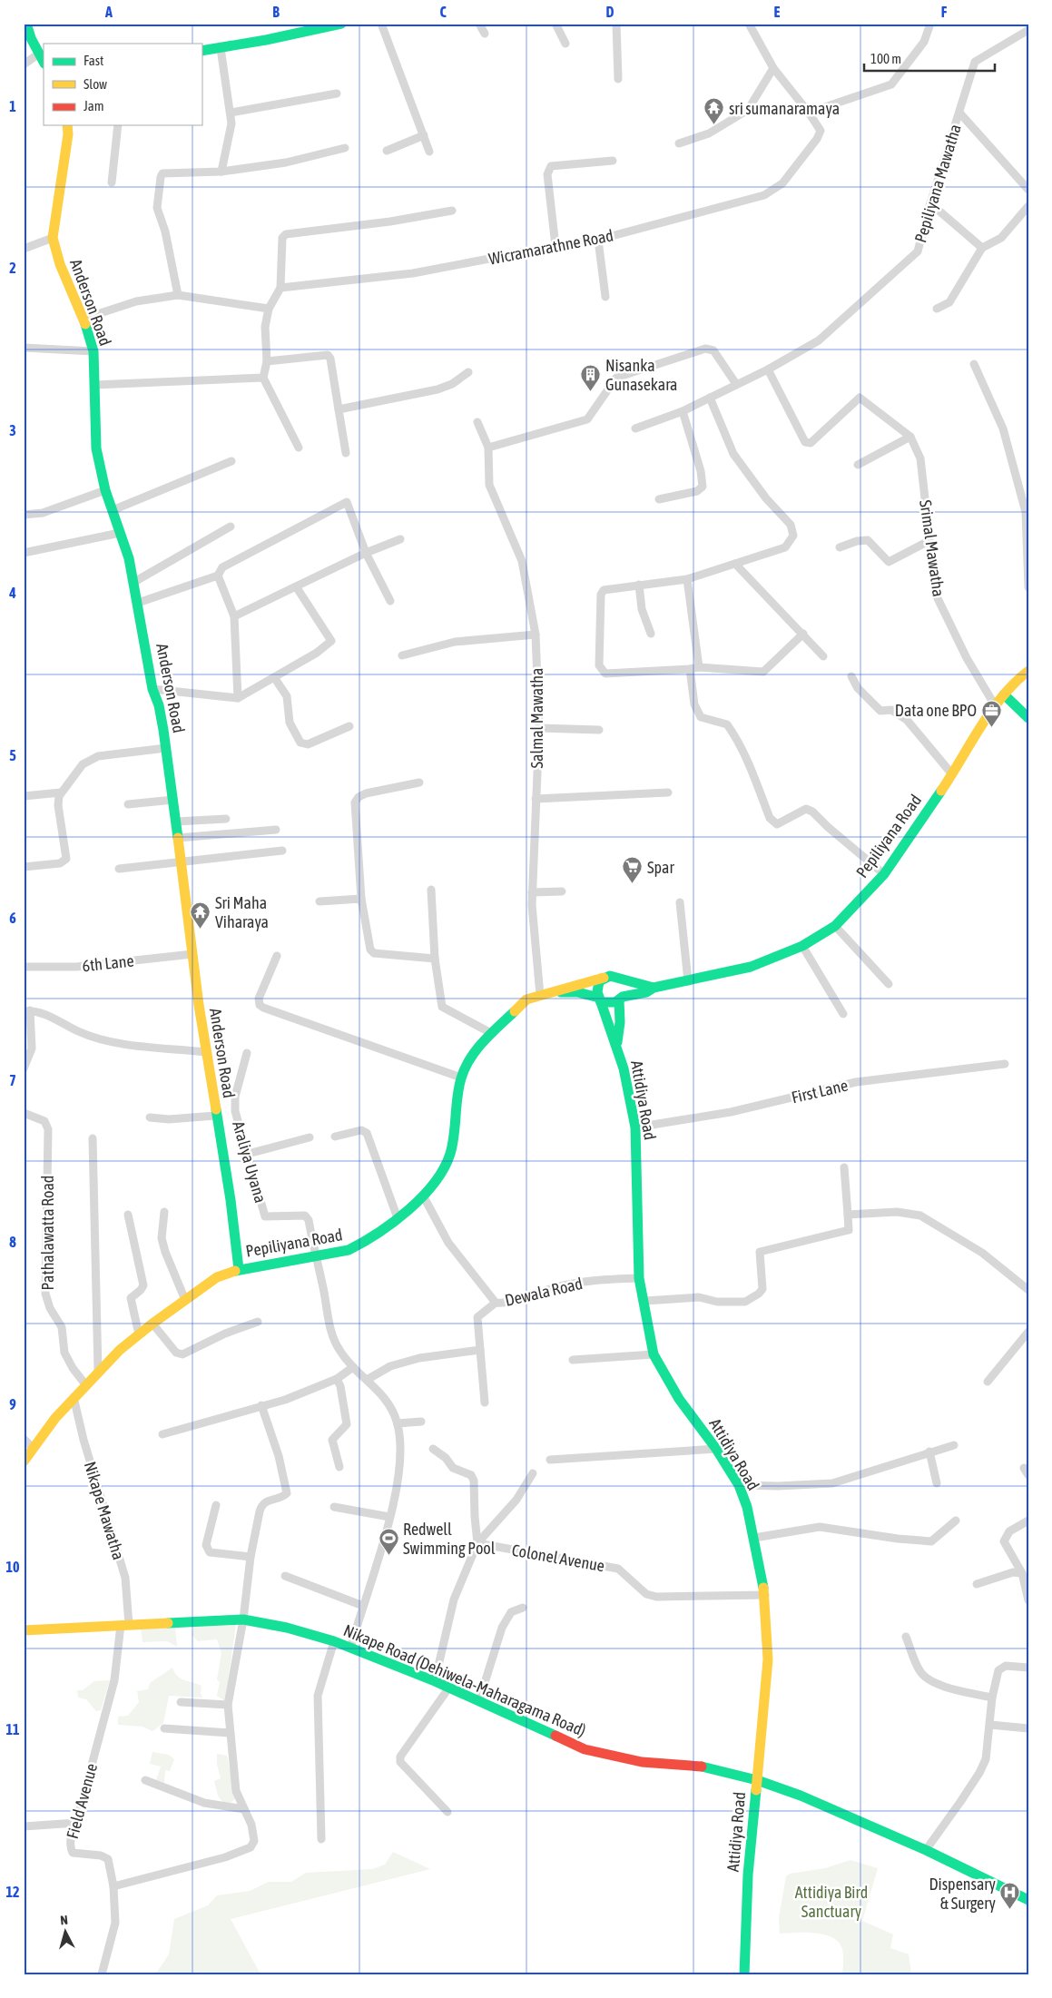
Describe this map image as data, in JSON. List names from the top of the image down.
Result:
{
  "streets": {
    "main road": [
      "Anderson Road",
      "Pepiliyana Road",
      "Attidiya Road",
      "Nikape Road (Dehiwela-Maharagama Road)"
    ],
    "street": [
      "Pepiliyana Mawatha",
      "Wicramarathne Road",
      "Srimal Mawatha",
      "Salmal Mawatha",
      "6th Lane",
      "First Lane",
      "Araliya Uyana",
      "Pathalawatta Road",
      "Dewala Road",
      "Nikape Mawatha",
      "Colonel Avenue",
      "Field Avenue"
    ]
  },
  "crossings": [
    ["Pepiliyana Mawatha", "Srimal Mawatha"],
    ["Anderson Road", "Pepiliyana Road"],
    ["Anderson Road", "6th Lane"],
    ["Srimal Mawatha", "Pepiliyana Road"],
    ["Salmal Mawatha", "Pepiliyana Road"],
    ["Pepiliyana Road", "Attidiya Road"],
    ["Pepiliyana Road", "Araliya Uyana"],
    ["Pepiliyana Road", "Pathalawatta Road"],
    ["Pepiliyana Road", "Dewala Road"],
    ["Pepiliyana Road", "Nikape Mawatha"],
    ["First Lane", "Attidiya Road"],
    ["Attidiya Road", "Dewala Road"],
    ["Attidiya Road", "Colonel Avenue"],
    ["Attidiya Road", "Nikape Road (Dehiwela-Maharagama Road)"],
    ["Nikape Mawatha", "Nikape Road (Dehiwela-Maharagama Road)"],
    ["Nikape Mawatha", "Field Avenue"],
    ["Nikape Road (Dehiwela-Maharagama Road)", "Field Avenue"]
  ],
  "parks": ["Attidiya Bird Sanctuary"],
  "places": {
    "temple": ["sri sumanaramaya", "Sri Maha Viharaya"],
    "building": ["Nisanka Gunasekara"],
    "office": ["Data one BPO"],
    "supermarket": ["Spar"],
    "sports": ["Redwell Swimming Pool"],
    "hospital": ["Dispensary & Surgery"]
  },
  "legend": ["Fast", "Slow", "Jam"],
  "scale_bar": "100 m",
  "north": "top",
  "grid": {
    "columns": [
      "A",
      "B",
      "C",
      "D",
      "E",
      "F"
    ],
    "rows": [
      "1",
      "2",
      "3",
      "4",
      "5",
      "6",
      "7",
      "8",
      "9",
      "10",
      "11",
      "12"
    ]
  }
}
